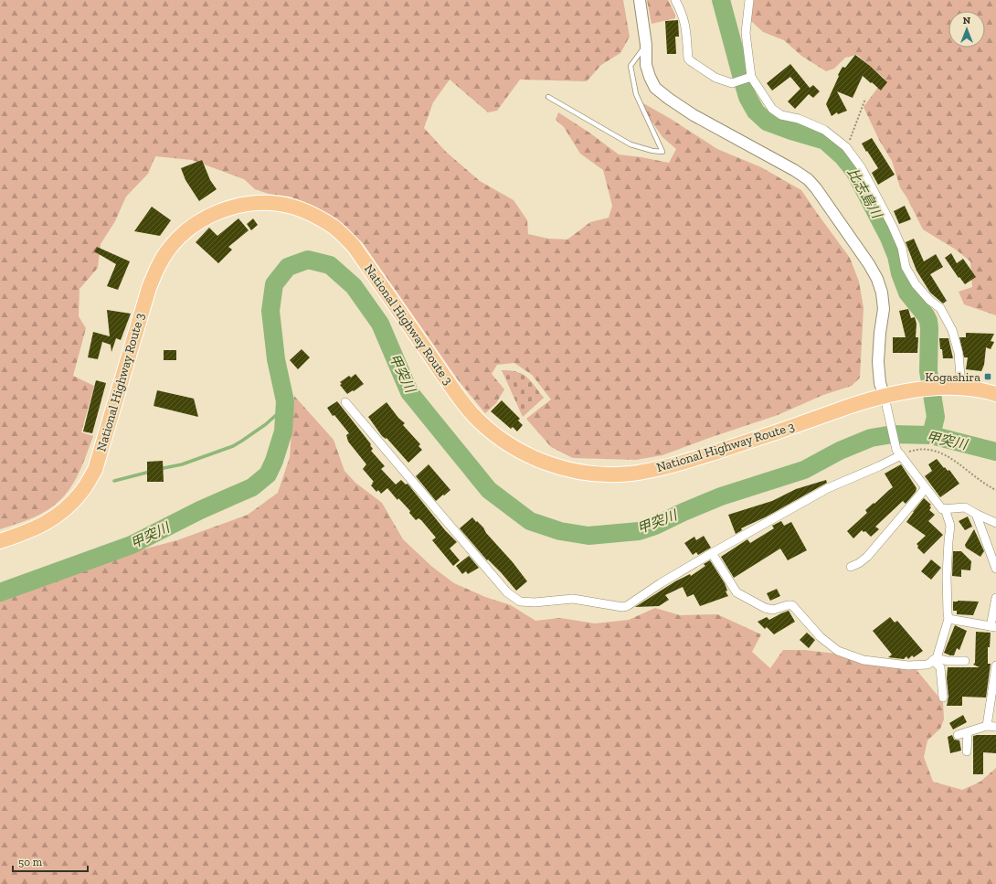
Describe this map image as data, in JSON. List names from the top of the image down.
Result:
{
  "streets": {
    "highway": ["National Highway Route 3"]
  },
  "water": ["比志島川", "甲突川"],
  "places": {
    "transit": ["Kogashira"]
  },
  "scale_bar": "50 m",
  "north": "top"
}
